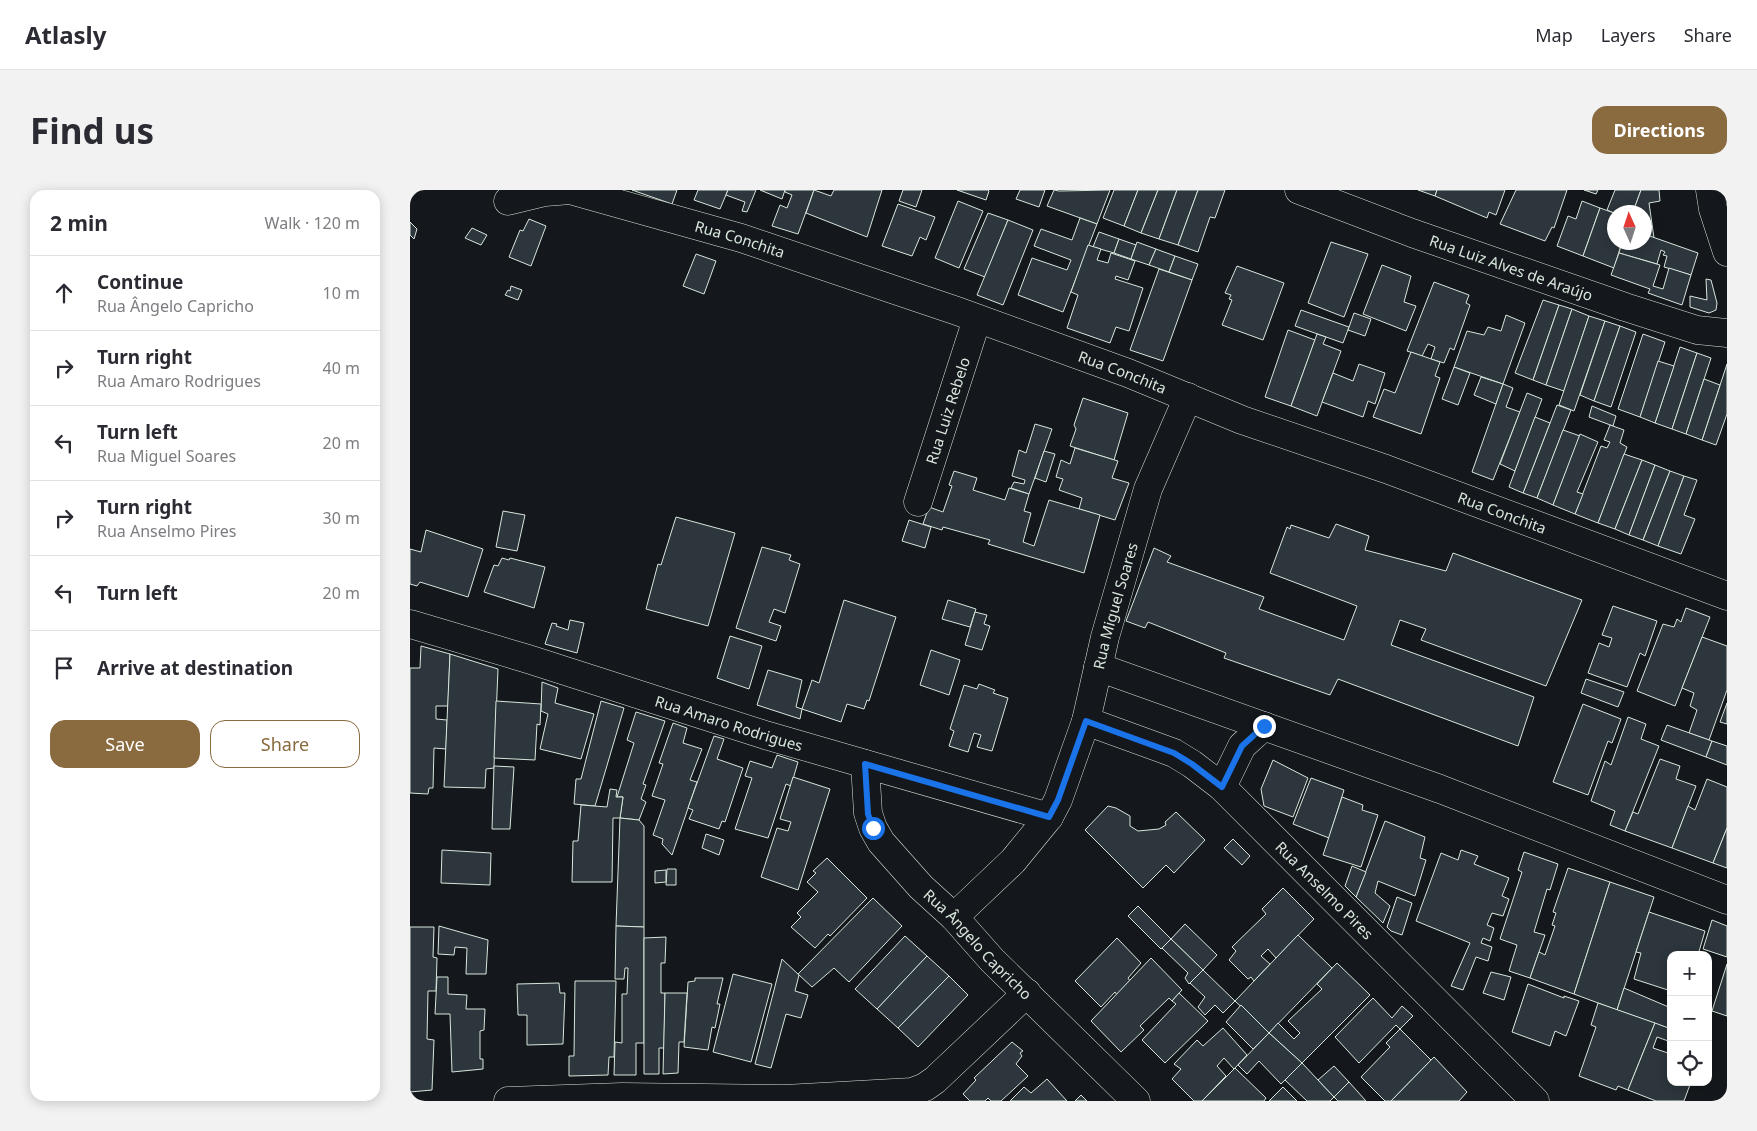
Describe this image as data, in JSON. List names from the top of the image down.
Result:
{
  "streets": {
    "street": [
      "Rua Conchita",
      "Rua Luiz Alves de Araújo",
      "Rua Luiz Rebelo",
      "Rua Miguel Soares",
      "Rua Amaro Rodrigues",
      "Rua Anselmo Pires",
      "Rua Ângelo Capricho"
    ]
  },
  "crossings": [
    ["Rua Conchita", "Rua Luiz Rebelo"],
    ["Rua Conchita", "Rua Miguel Soares"],
    ["Rua Miguel Soares", "Rua Amaro Rodrigues"],
    ["Rua Miguel Soares", "Rua Anselmo Pires"],
    ["Rua Miguel Soares", "Rua Ângelo Capricho"],
    ["Rua Amaro Rodrigues", "Rua Ângelo Capricho"]
  ],
  "north": "top",
  "page": {
    "header": "Atlasly",
    "nav": ["Map", "Layers", "Share"],
    "buttons": [
      "Directions",
      ["Save", "Share"]
    ],
    "title": "Find us",
    "heading": ["2 min", "Walk · 120 m"],
    "list": [
      ["Continue", "Rua Ângelo Capricho", "10 m"],
      ["Turn right", "Rua Amaro Rodrigues", "40 m"],
      ["Turn left", "Rua Miguel Soares", "20 m"],
      ["Turn right", "Rua Anselmo Pires", "30 m"],
      ["Turn left", "20 m"],
      "Arrive at destination"
    ],
    "map_buttons": ["+", "−"]
  }
}
